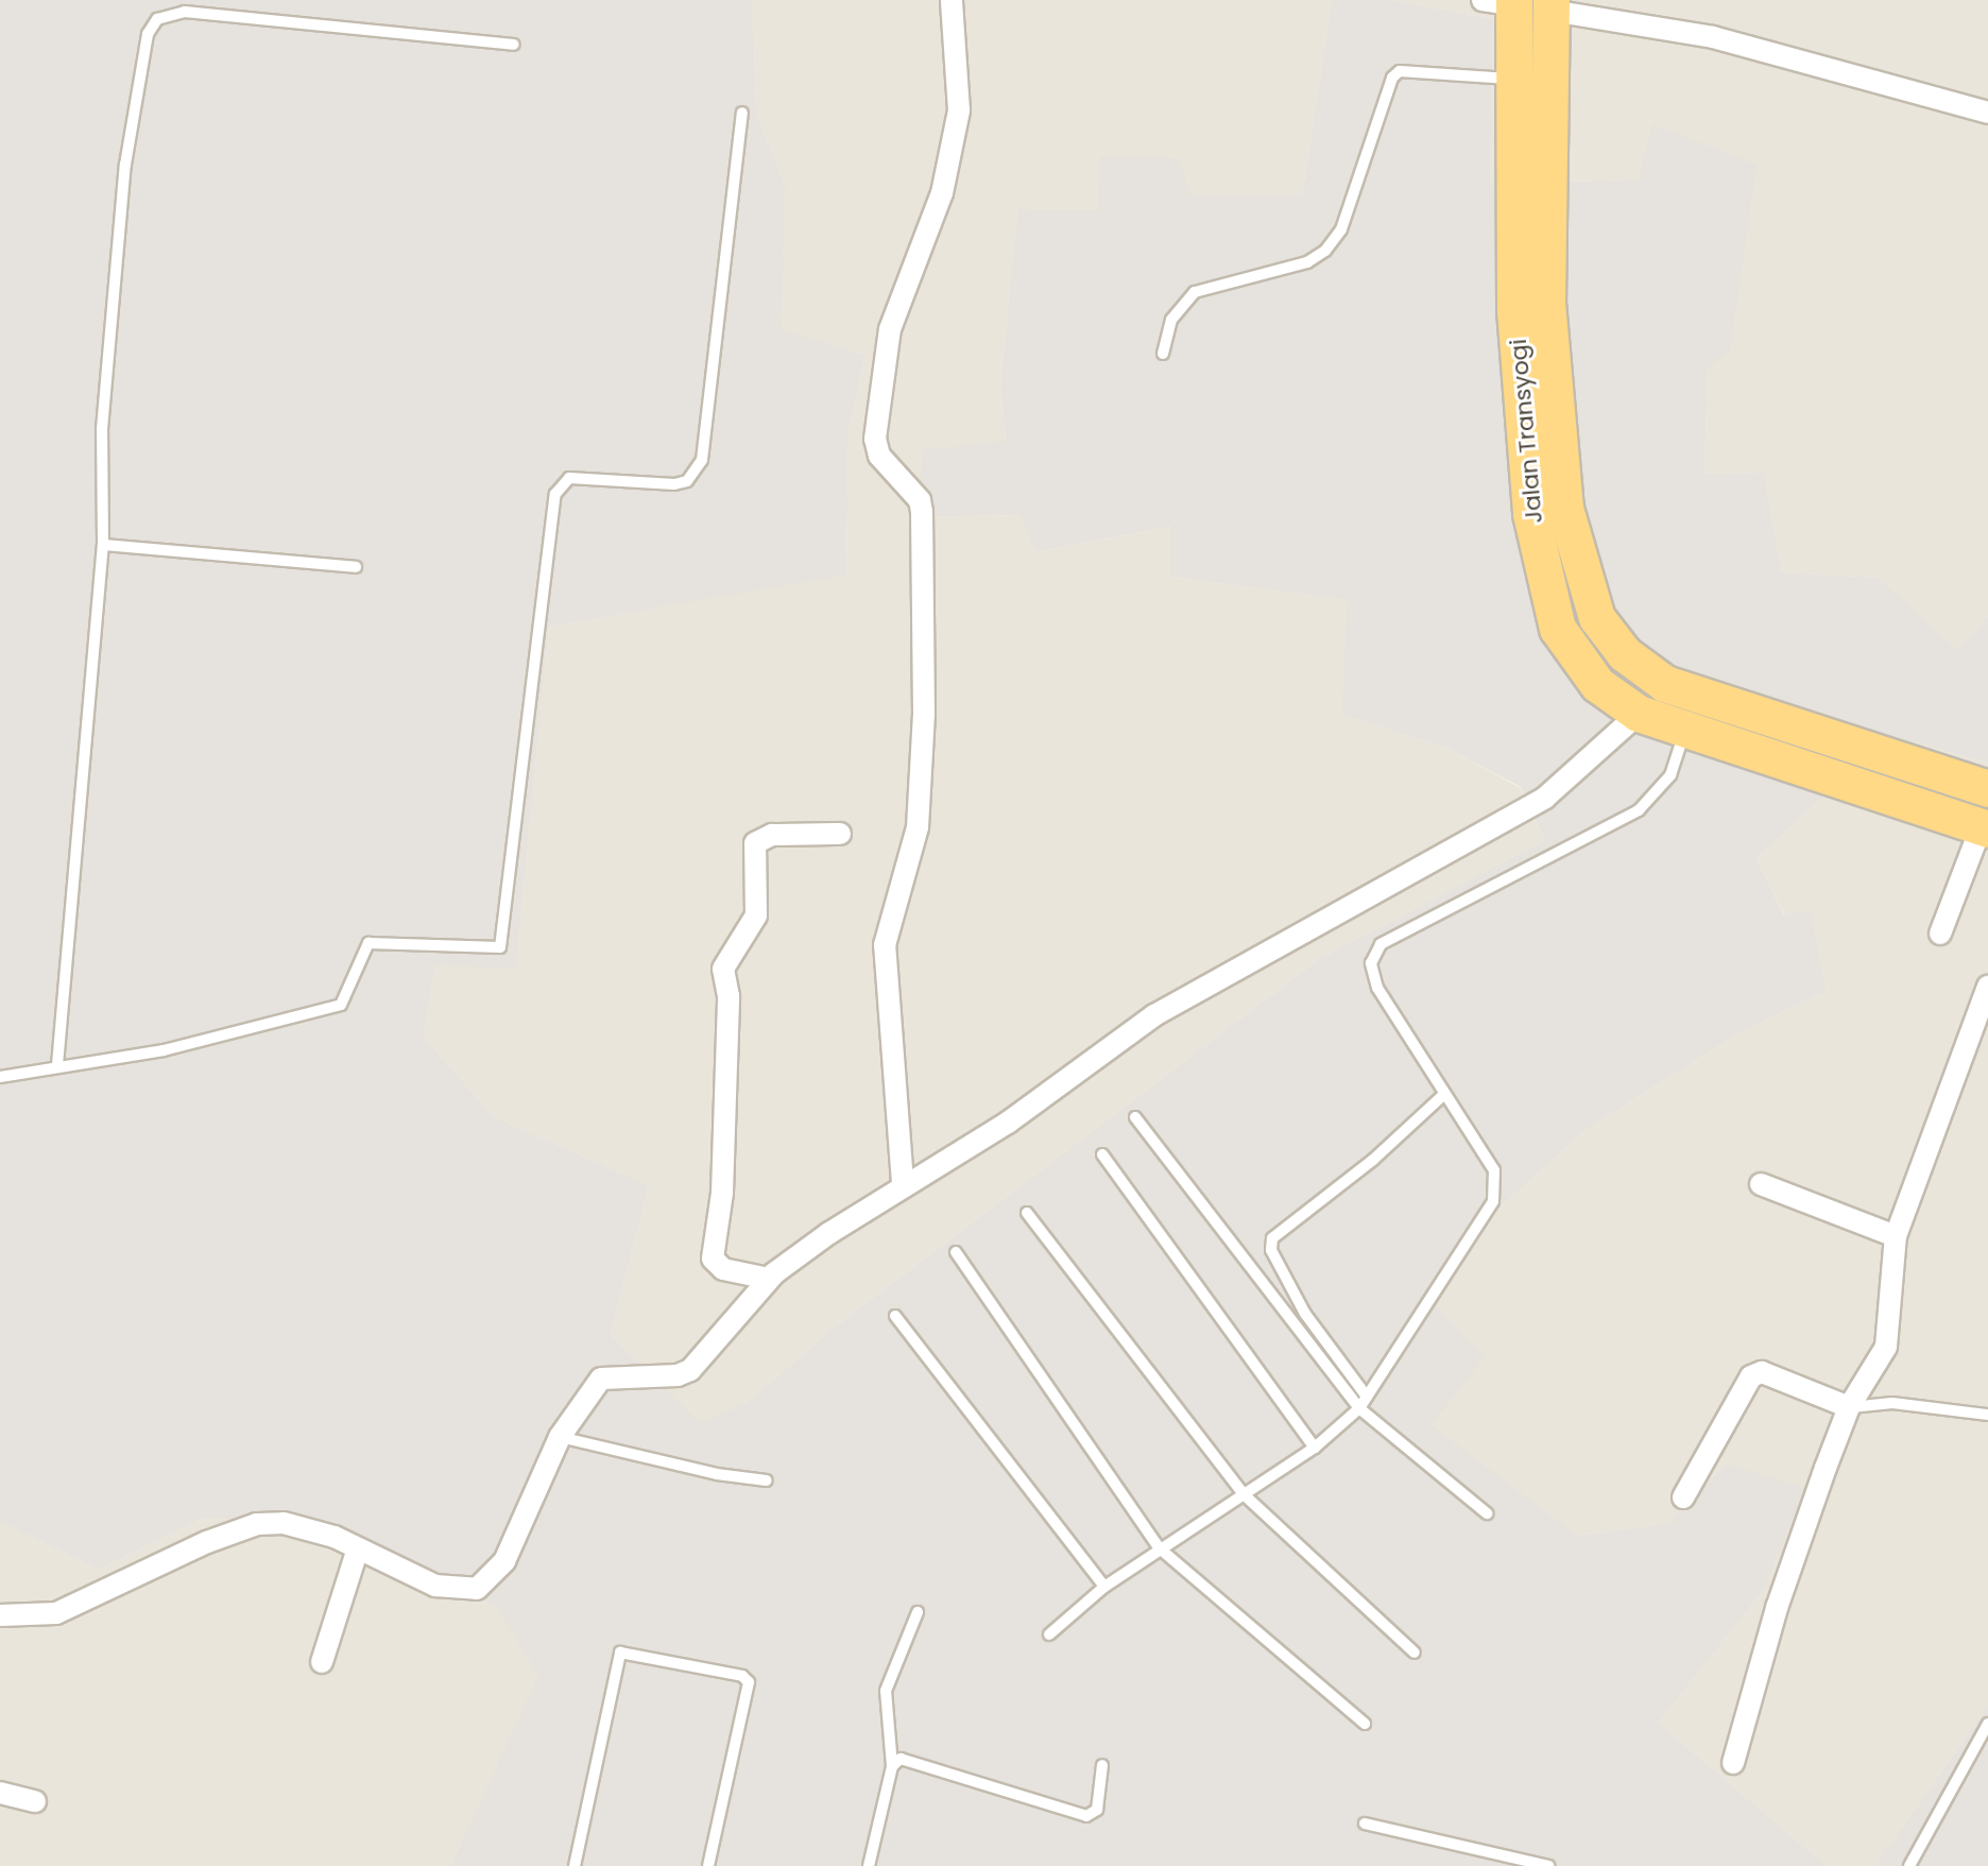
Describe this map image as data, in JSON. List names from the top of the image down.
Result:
{
  "streets": {
    "highway": ["Jalan Transyogi"]
  }
}
